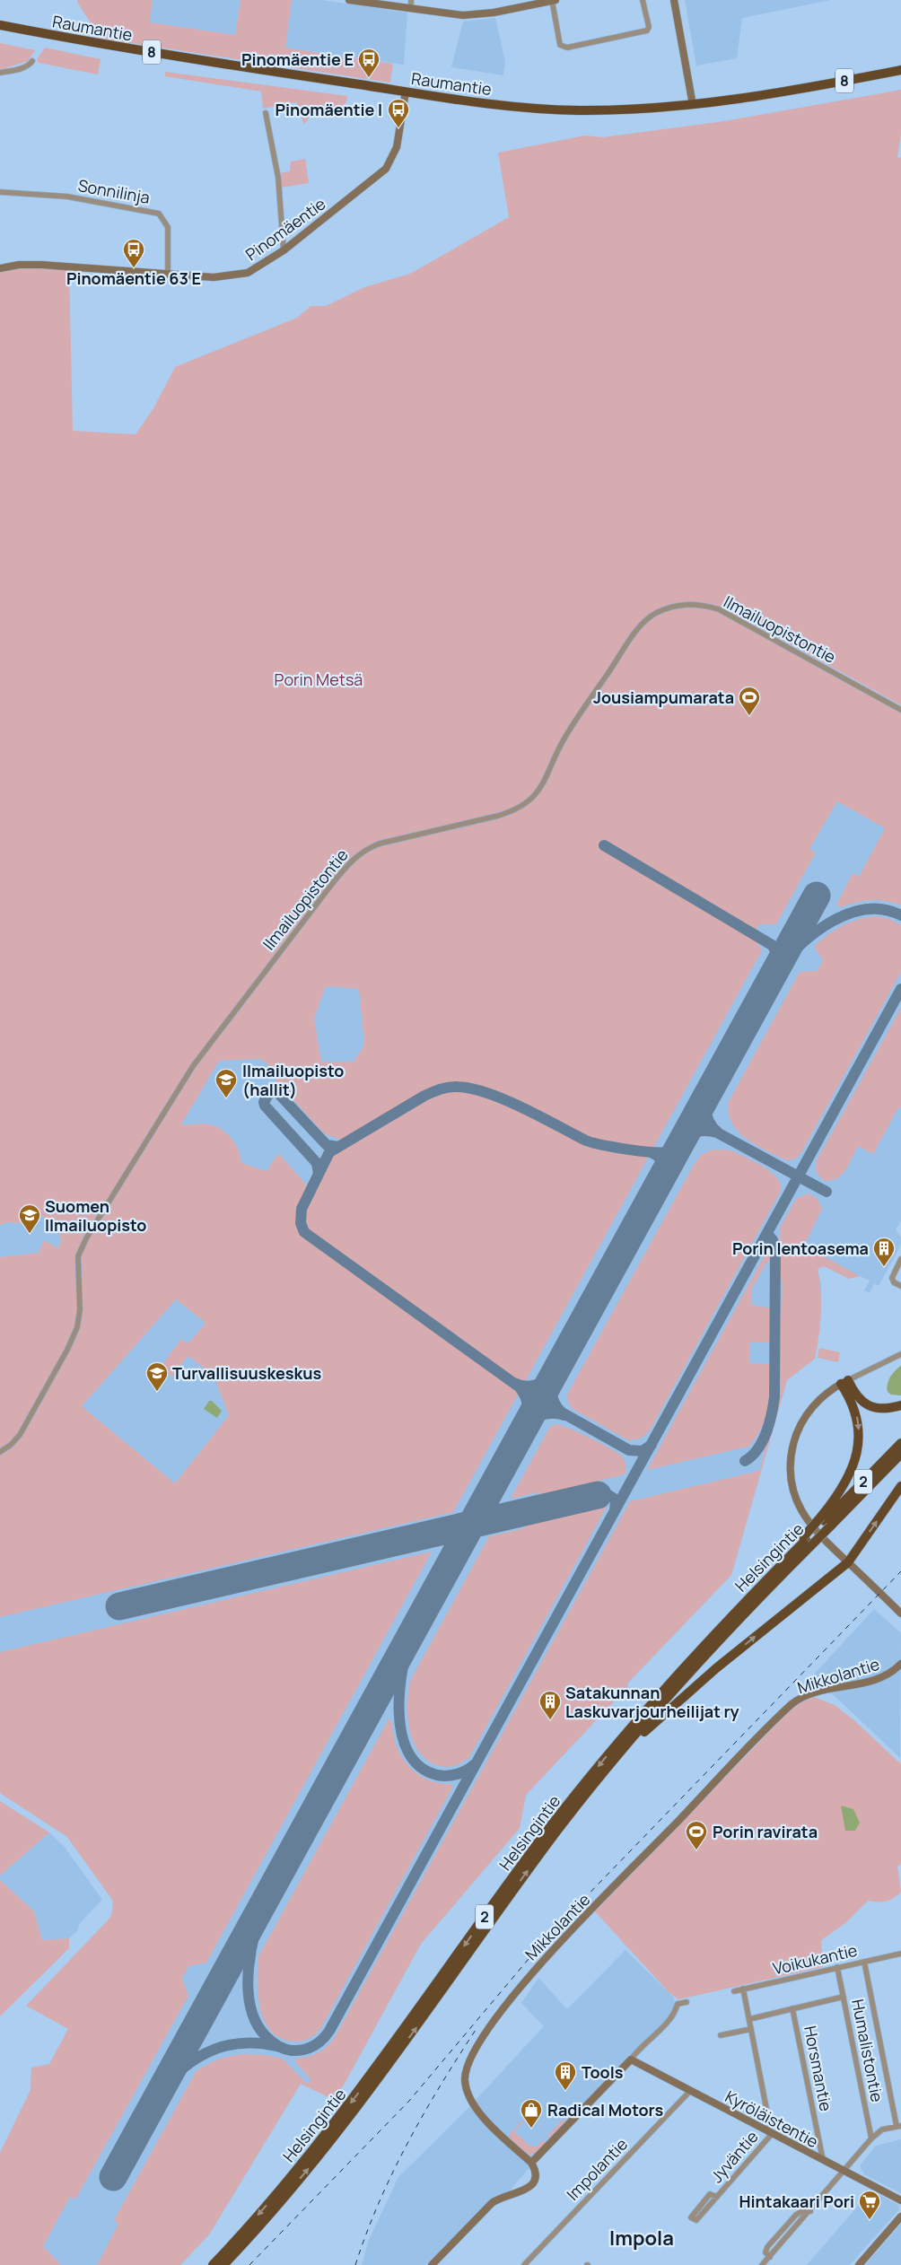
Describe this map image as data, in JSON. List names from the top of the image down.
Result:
{
  "streets": {
    "highway": [
      "Raumantie",
      "8",
      "2",
      "Helsingintie"
    ],
    "street": [
      "Sonnilinja",
      "Pinomäentie",
      "Ilmailuopistontie",
      "Mikkolantie",
      "Voikukantie",
      "Humalistontie",
      "Horsmantie",
      "Kyröläistentie",
      "Jyväntie",
      "Impolantie"
    ]
  },
  "crossings": [
    ["Raumantie", "Pinomäentie"],
    ["Sonnilinja", "Pinomäentie"],
    ["Voikukantie", "Humalistontie"],
    ["Horsmantie", "Kyröläistentie"],
    ["Kyröläistentie", "Jyväntie"],
    ["Kyröläistentie", "Impolantie"]
  ],
  "districts": ["Impola"],
  "parks": ["Porin Metsä"],
  "places": {
    "bus stop": ["Pinomäentie E", "Pinomäentie I", "Pinomäentie 63 E"],
    "sports": ["Jousiampumarata", "Porin ravirata"],
    "school or university": ["Ilmailuopisto (hallit)", "Suomen Ilmailuopisto", "Turvallisuuskeskus"],
    "building": ["Porin lentoasema", "Satakunnan Laskuvarjourheilijat ry", "Tools"],
    "shop": ["Radical Motors"],
    "supermarket": ["Hintakaari Pori"]
  }
}
